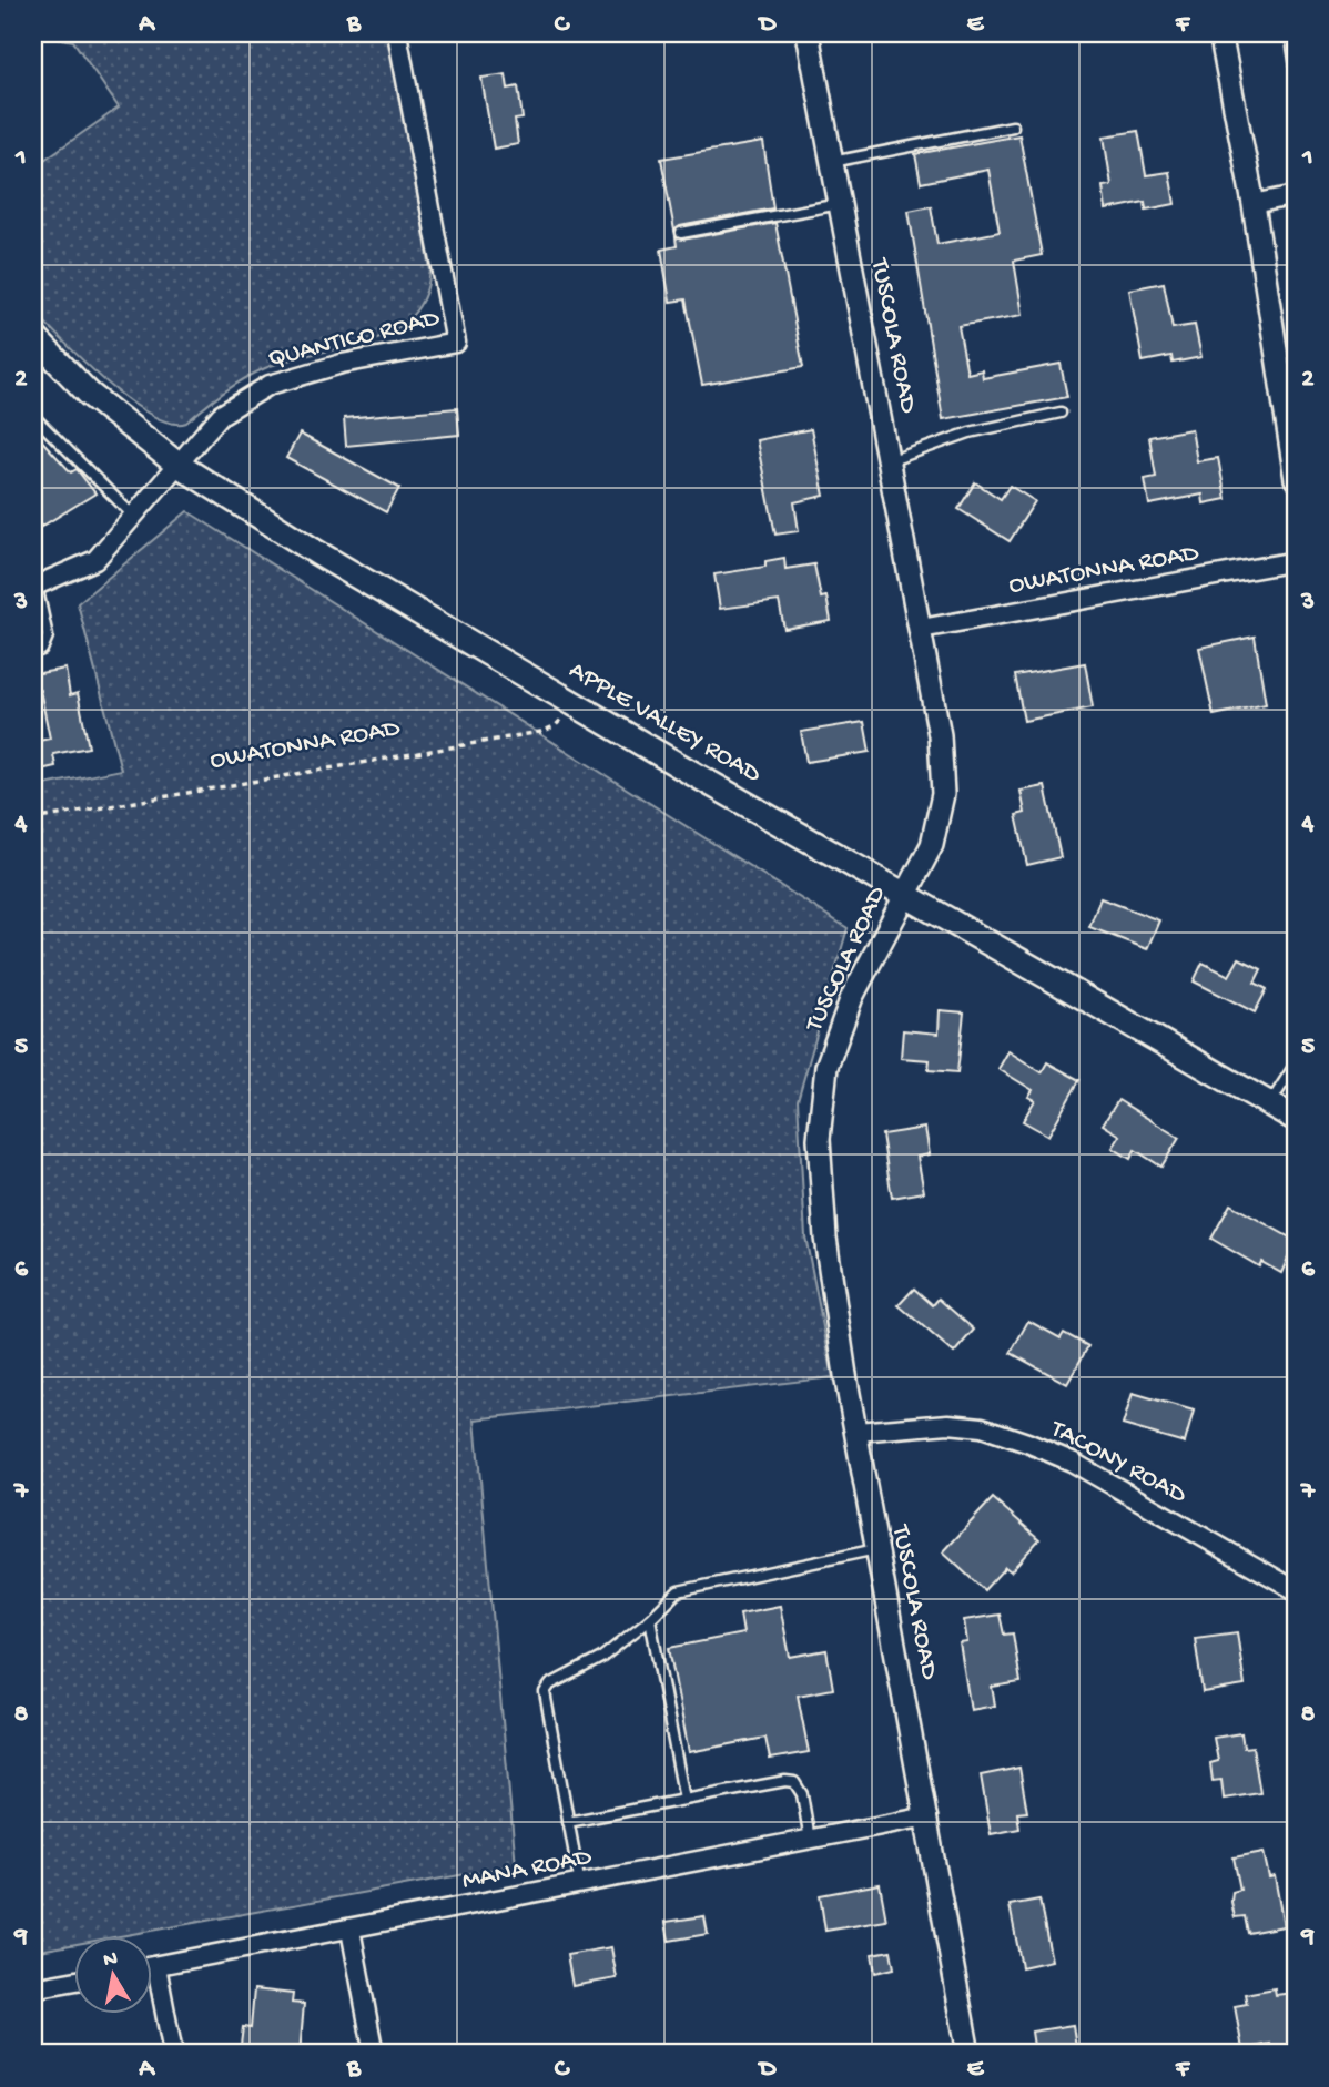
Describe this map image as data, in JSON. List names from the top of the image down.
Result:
{
  "streets": {
    "main road": ["APPLE VALLEY ROAD"],
    "street": [
      "TUSCOLA ROAD",
      "QUANTICO ROAD",
      "OWATONNA ROAD",
      "TACONY ROAD",
      "MANA ROAD"
    ]
  },
  "crossings": [
    ["TUSCOLA ROAD", "OWATONNA ROAD"],
    ["TUSCOLA ROAD", "APPLE VALLEY ROAD"],
    ["TUSCOLA ROAD", "TACONY ROAD"],
    ["TUSCOLA ROAD", "MANA ROAD"],
    ["QUANTICO ROAD", "APPLE VALLEY ROAD"],
    ["OWATONNA ROAD", "APPLE VALLEY ROAD"]
  ],
  "north": "top",
  "grid": {
    "columns": [
      "A",
      "B",
      "C",
      "D",
      "E",
      "F"
    ],
    "rows": [
      "1",
      "2",
      "3",
      "4",
      "5",
      "6",
      "7",
      "8",
      "9"
    ]
  }
}
